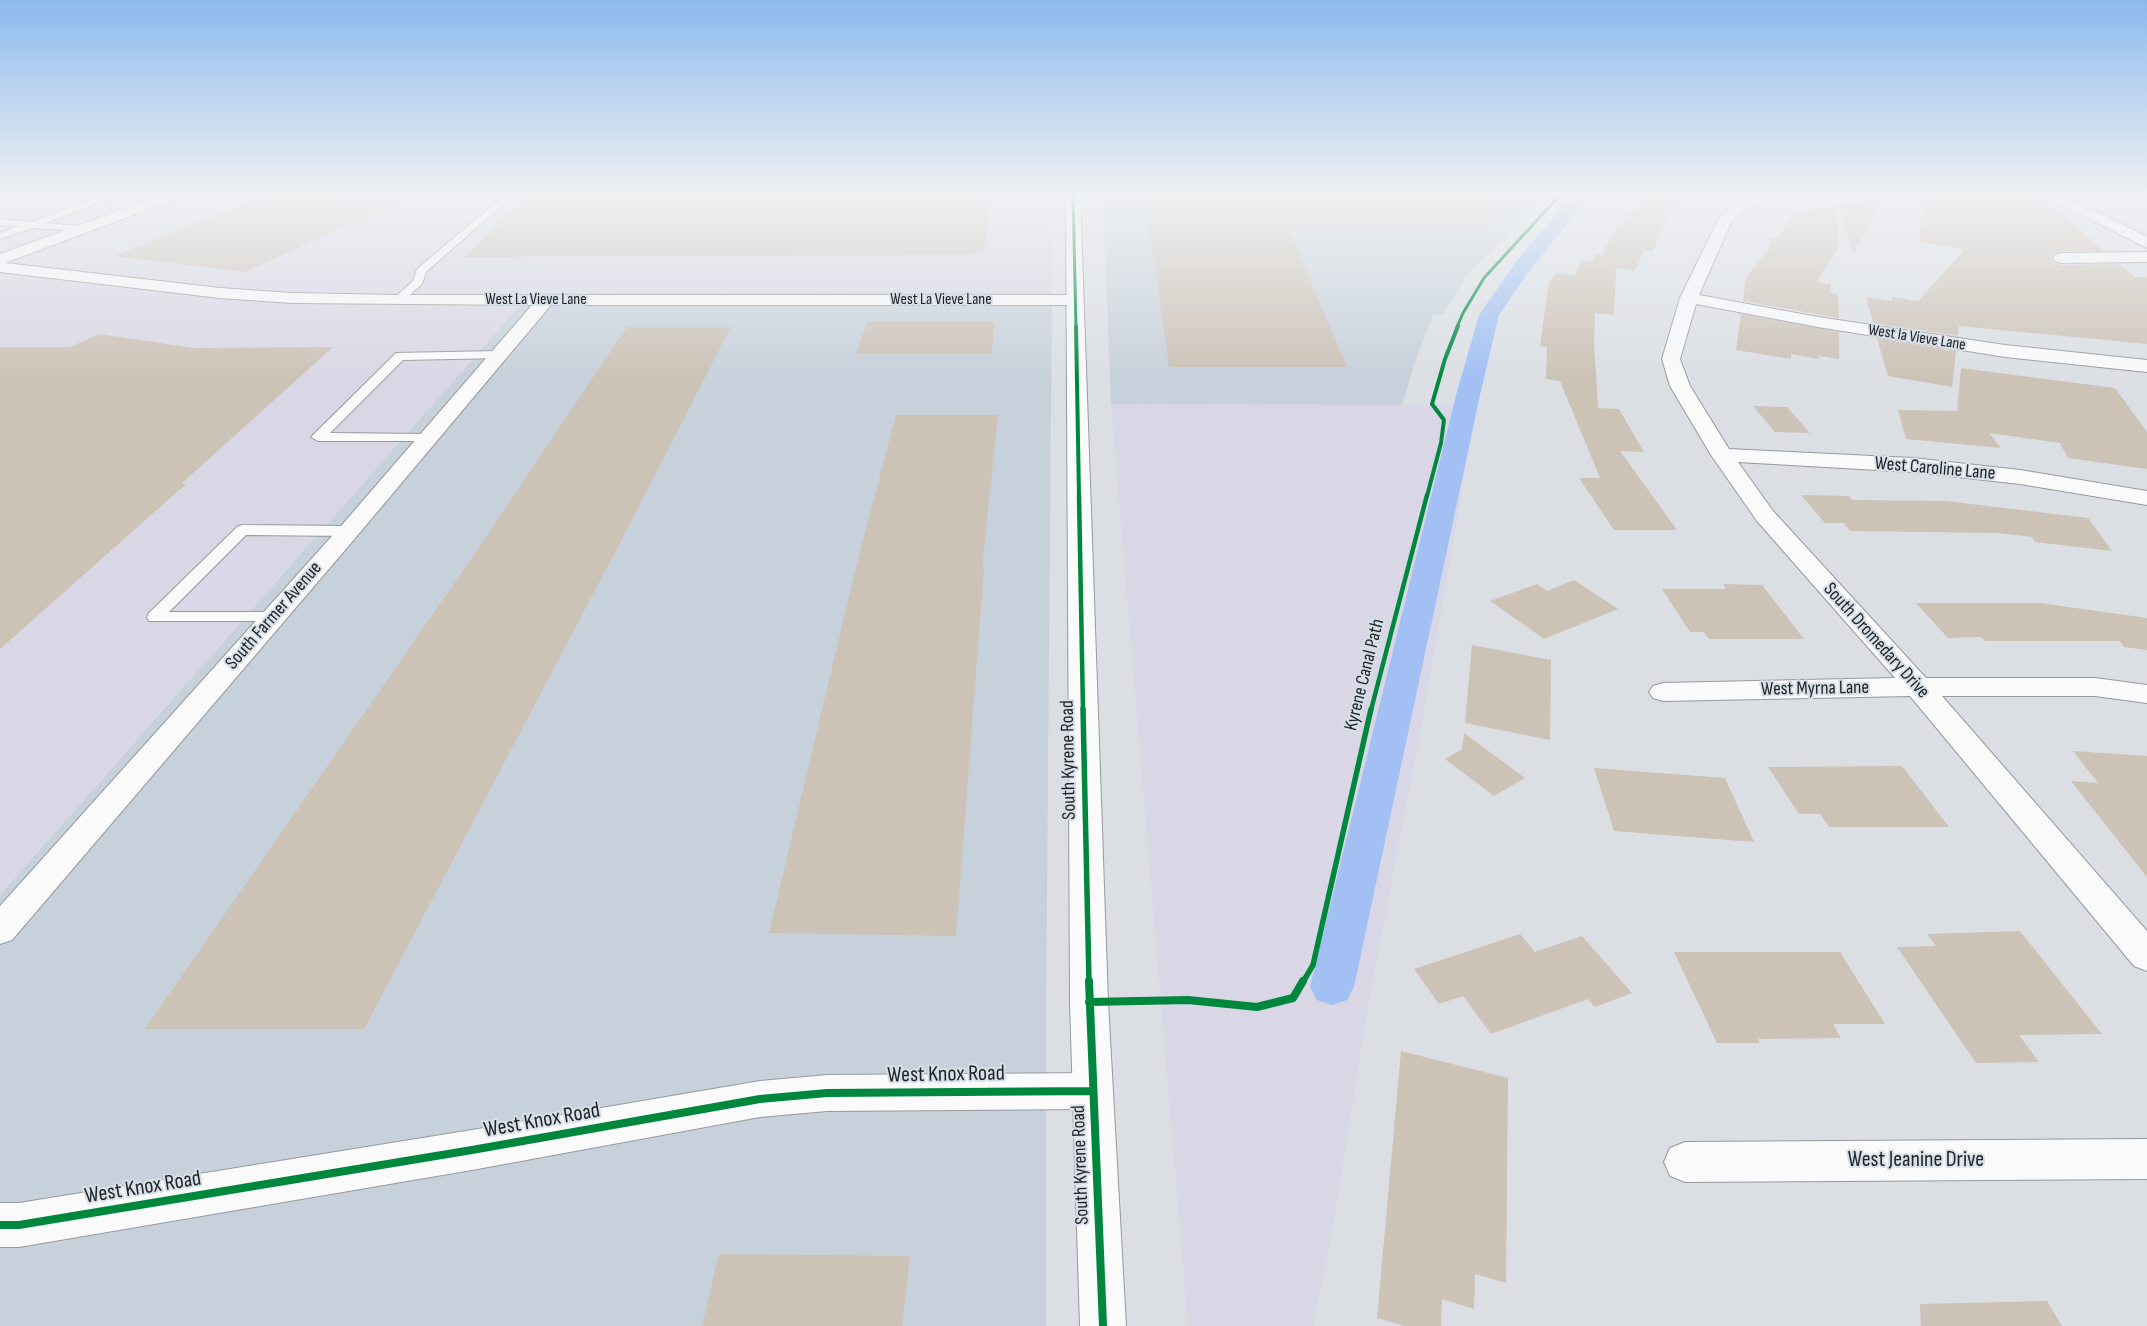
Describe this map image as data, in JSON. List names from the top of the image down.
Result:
{
  "streets": {
    "street": [
      "West La Vieve Lane",
      "West la Vieve Lane",
      "West Caroline Lane",
      "South Farmer Avenue",
      "South Dromedary Drive",
      "West Myrna Lane",
      "South Kyrene Road",
      "West Knox Road",
      "West Jeanine Drive"
    ],
    "cycle path": ["Kyrene Canal Path"]
  },
  "crossings": [
    ["West La Vieve Lane", "South Farmer Avenue"],
    ["West La Vieve Lane", "South Kyrene Road"],
    ["West la Vieve Lane", "South Dromedary Drive"],
    ["West Caroline Lane", "South Dromedary Drive"],
    ["South Dromedary Drive", "West Myrna Lane"],
    ["South Kyrene Road", "West Knox Road"]
  ]
}
